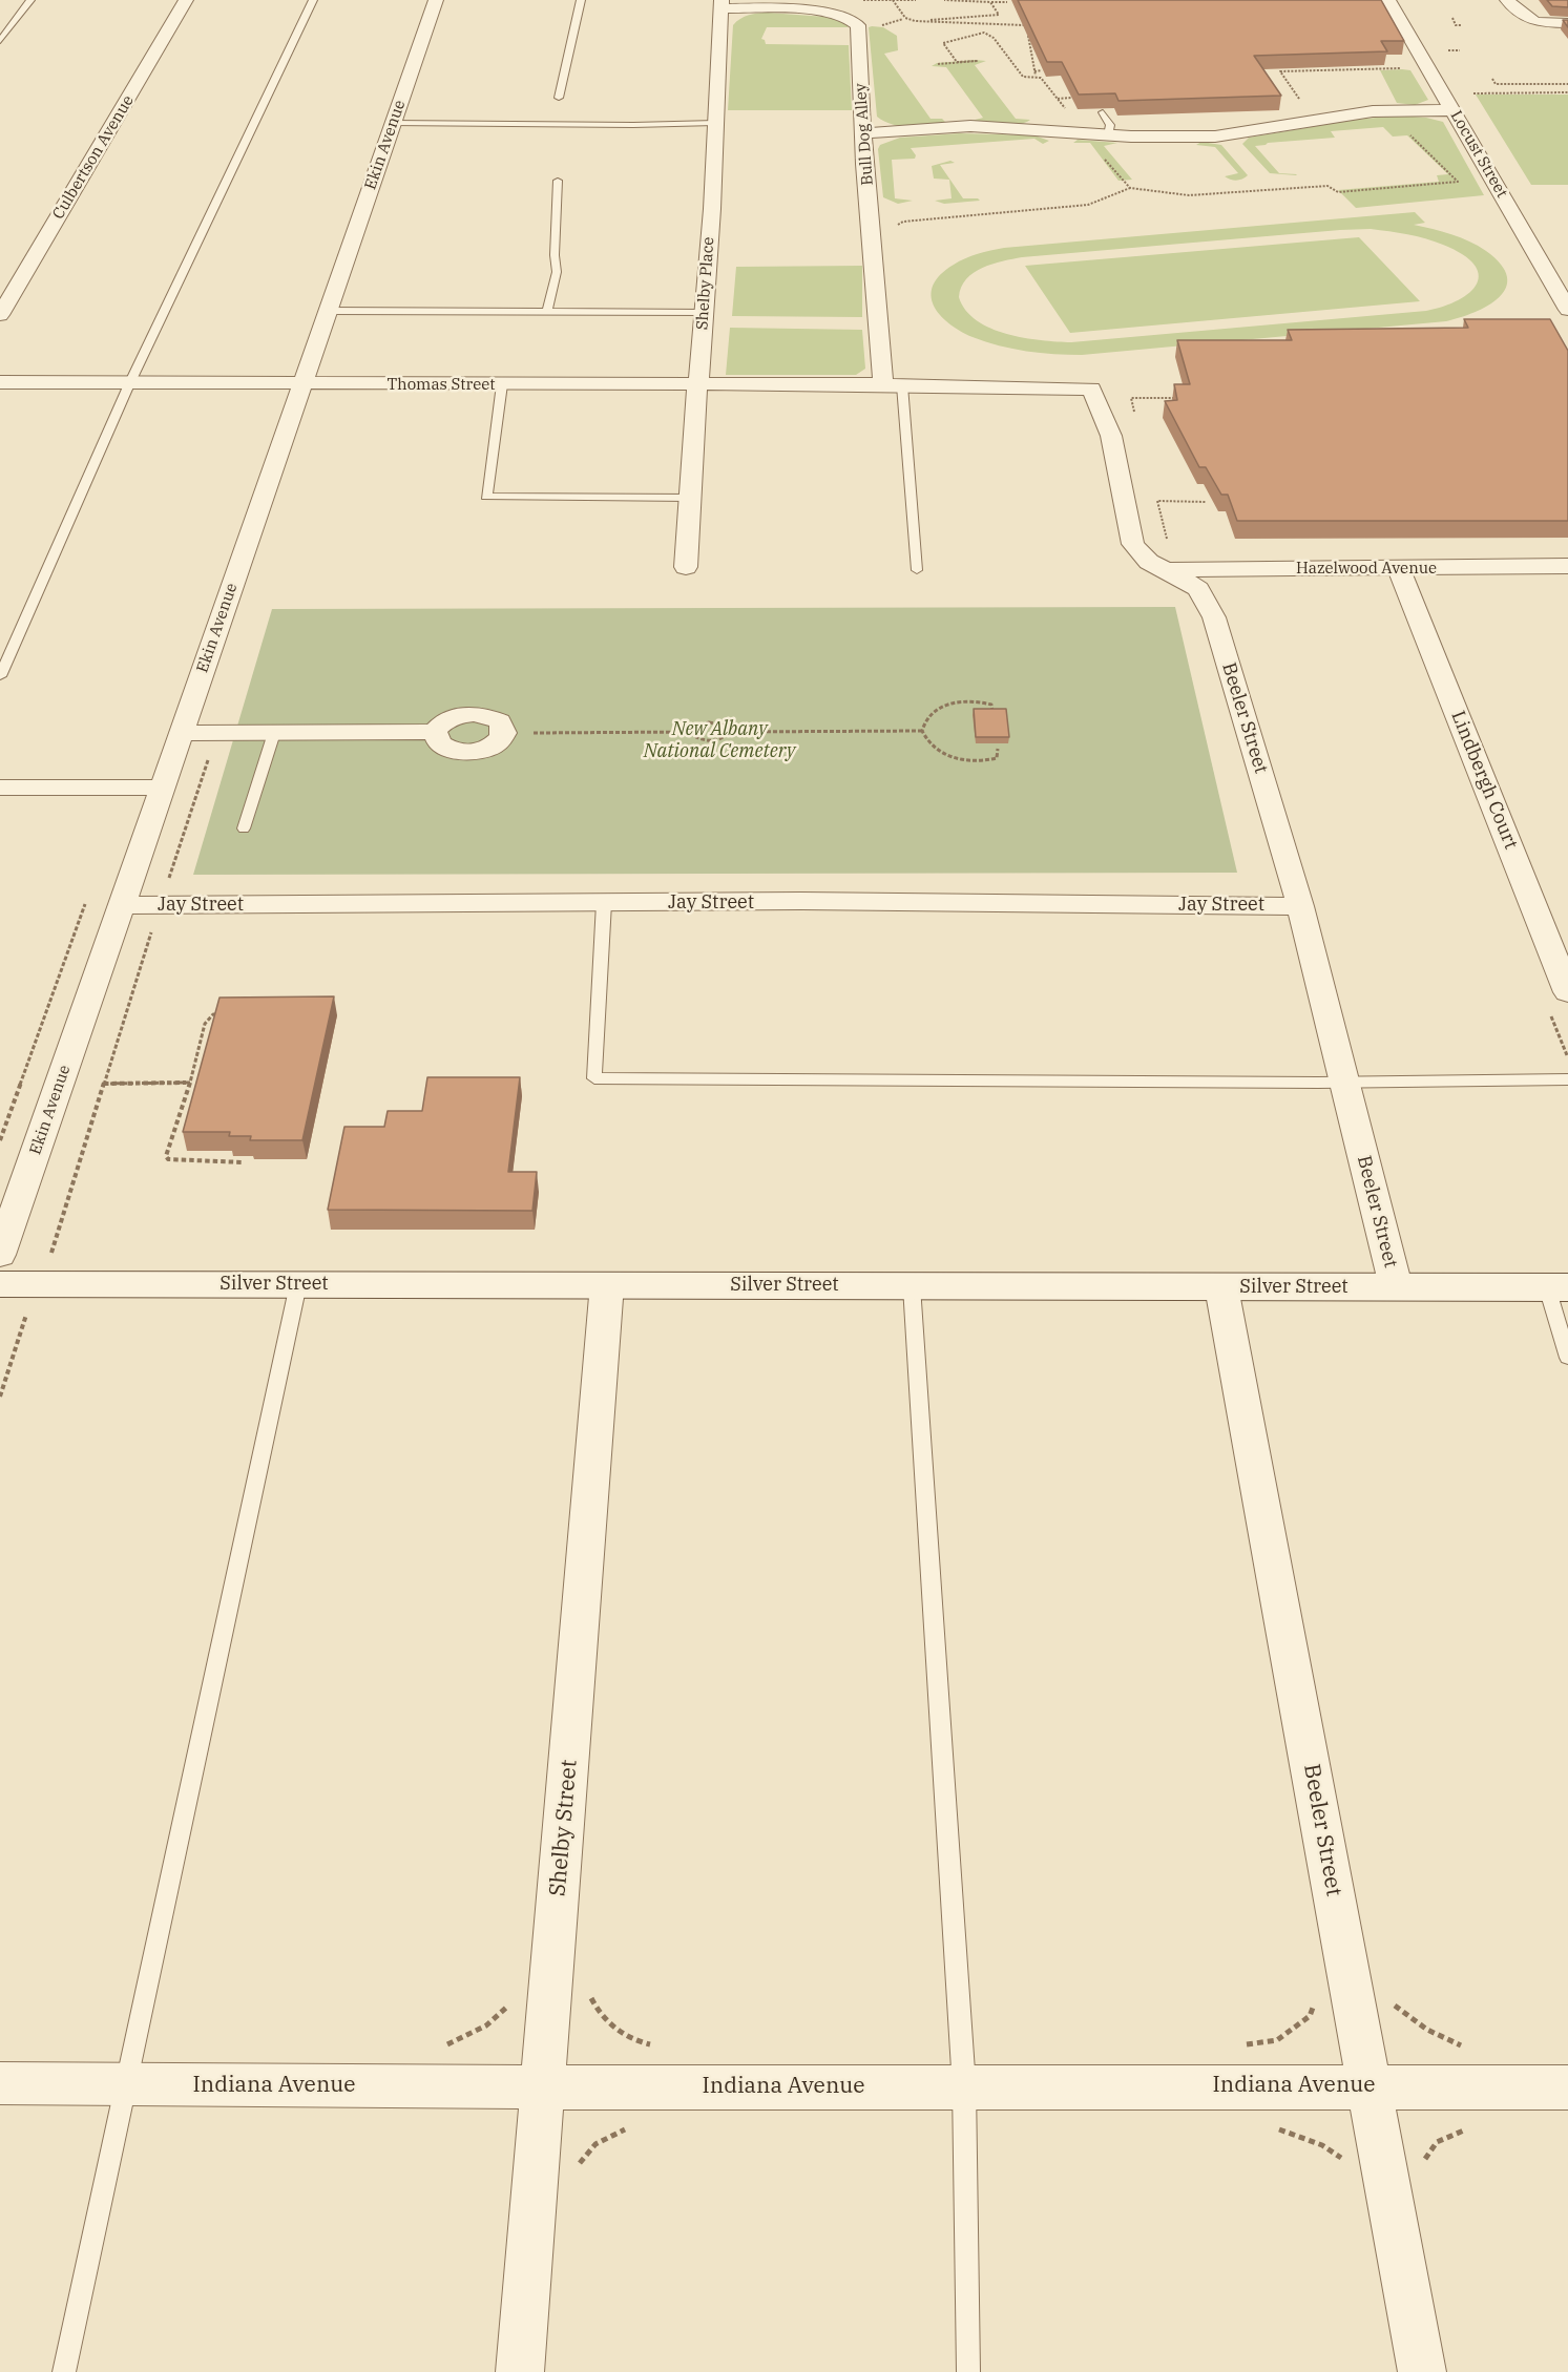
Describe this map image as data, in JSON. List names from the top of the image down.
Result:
{
  "streets": {
    "main road": ["Silver Street"],
    "street": [
      "Bull Dog Alley",
      "Ekin Avenue",
      "Locust Street",
      "Culbertson Avenue",
      "Shelby Place",
      "Thomas Street",
      "Hazelwood Avenue",
      "Beeler Street",
      "Lindbergh Court",
      "Jay Street",
      "Shelby Street",
      "Indiana Avenue"
    ]
  },
  "crossings": [
    ["Bull Dog Alley", "Shelby Place"],
    ["Bull Dog Alley", "Thomas Street"],
    ["Bull Dog Alley", "Beeler Street"],
    ["Ekin Avenue", "Thomas Street"],
    ["Ekin Avenue", "Jay Street"],
    ["Shelby Place", "Thomas Street"],
    ["Thomas Street", "Beeler Street"],
    ["Hazelwood Avenue", "Beeler Street"],
    ["Hazelwood Avenue", "Lindbergh Court"],
    ["Beeler Street", "Jay Street"],
    ["Beeler Street", "Silver Street"],
    ["Beeler Street", "Indiana Avenue"],
    ["Silver Street", "Shelby Street"],
    ["Shelby Street", "Indiana Avenue"]
  ],
  "parks": ["New Albany National Cemetery"]
}
